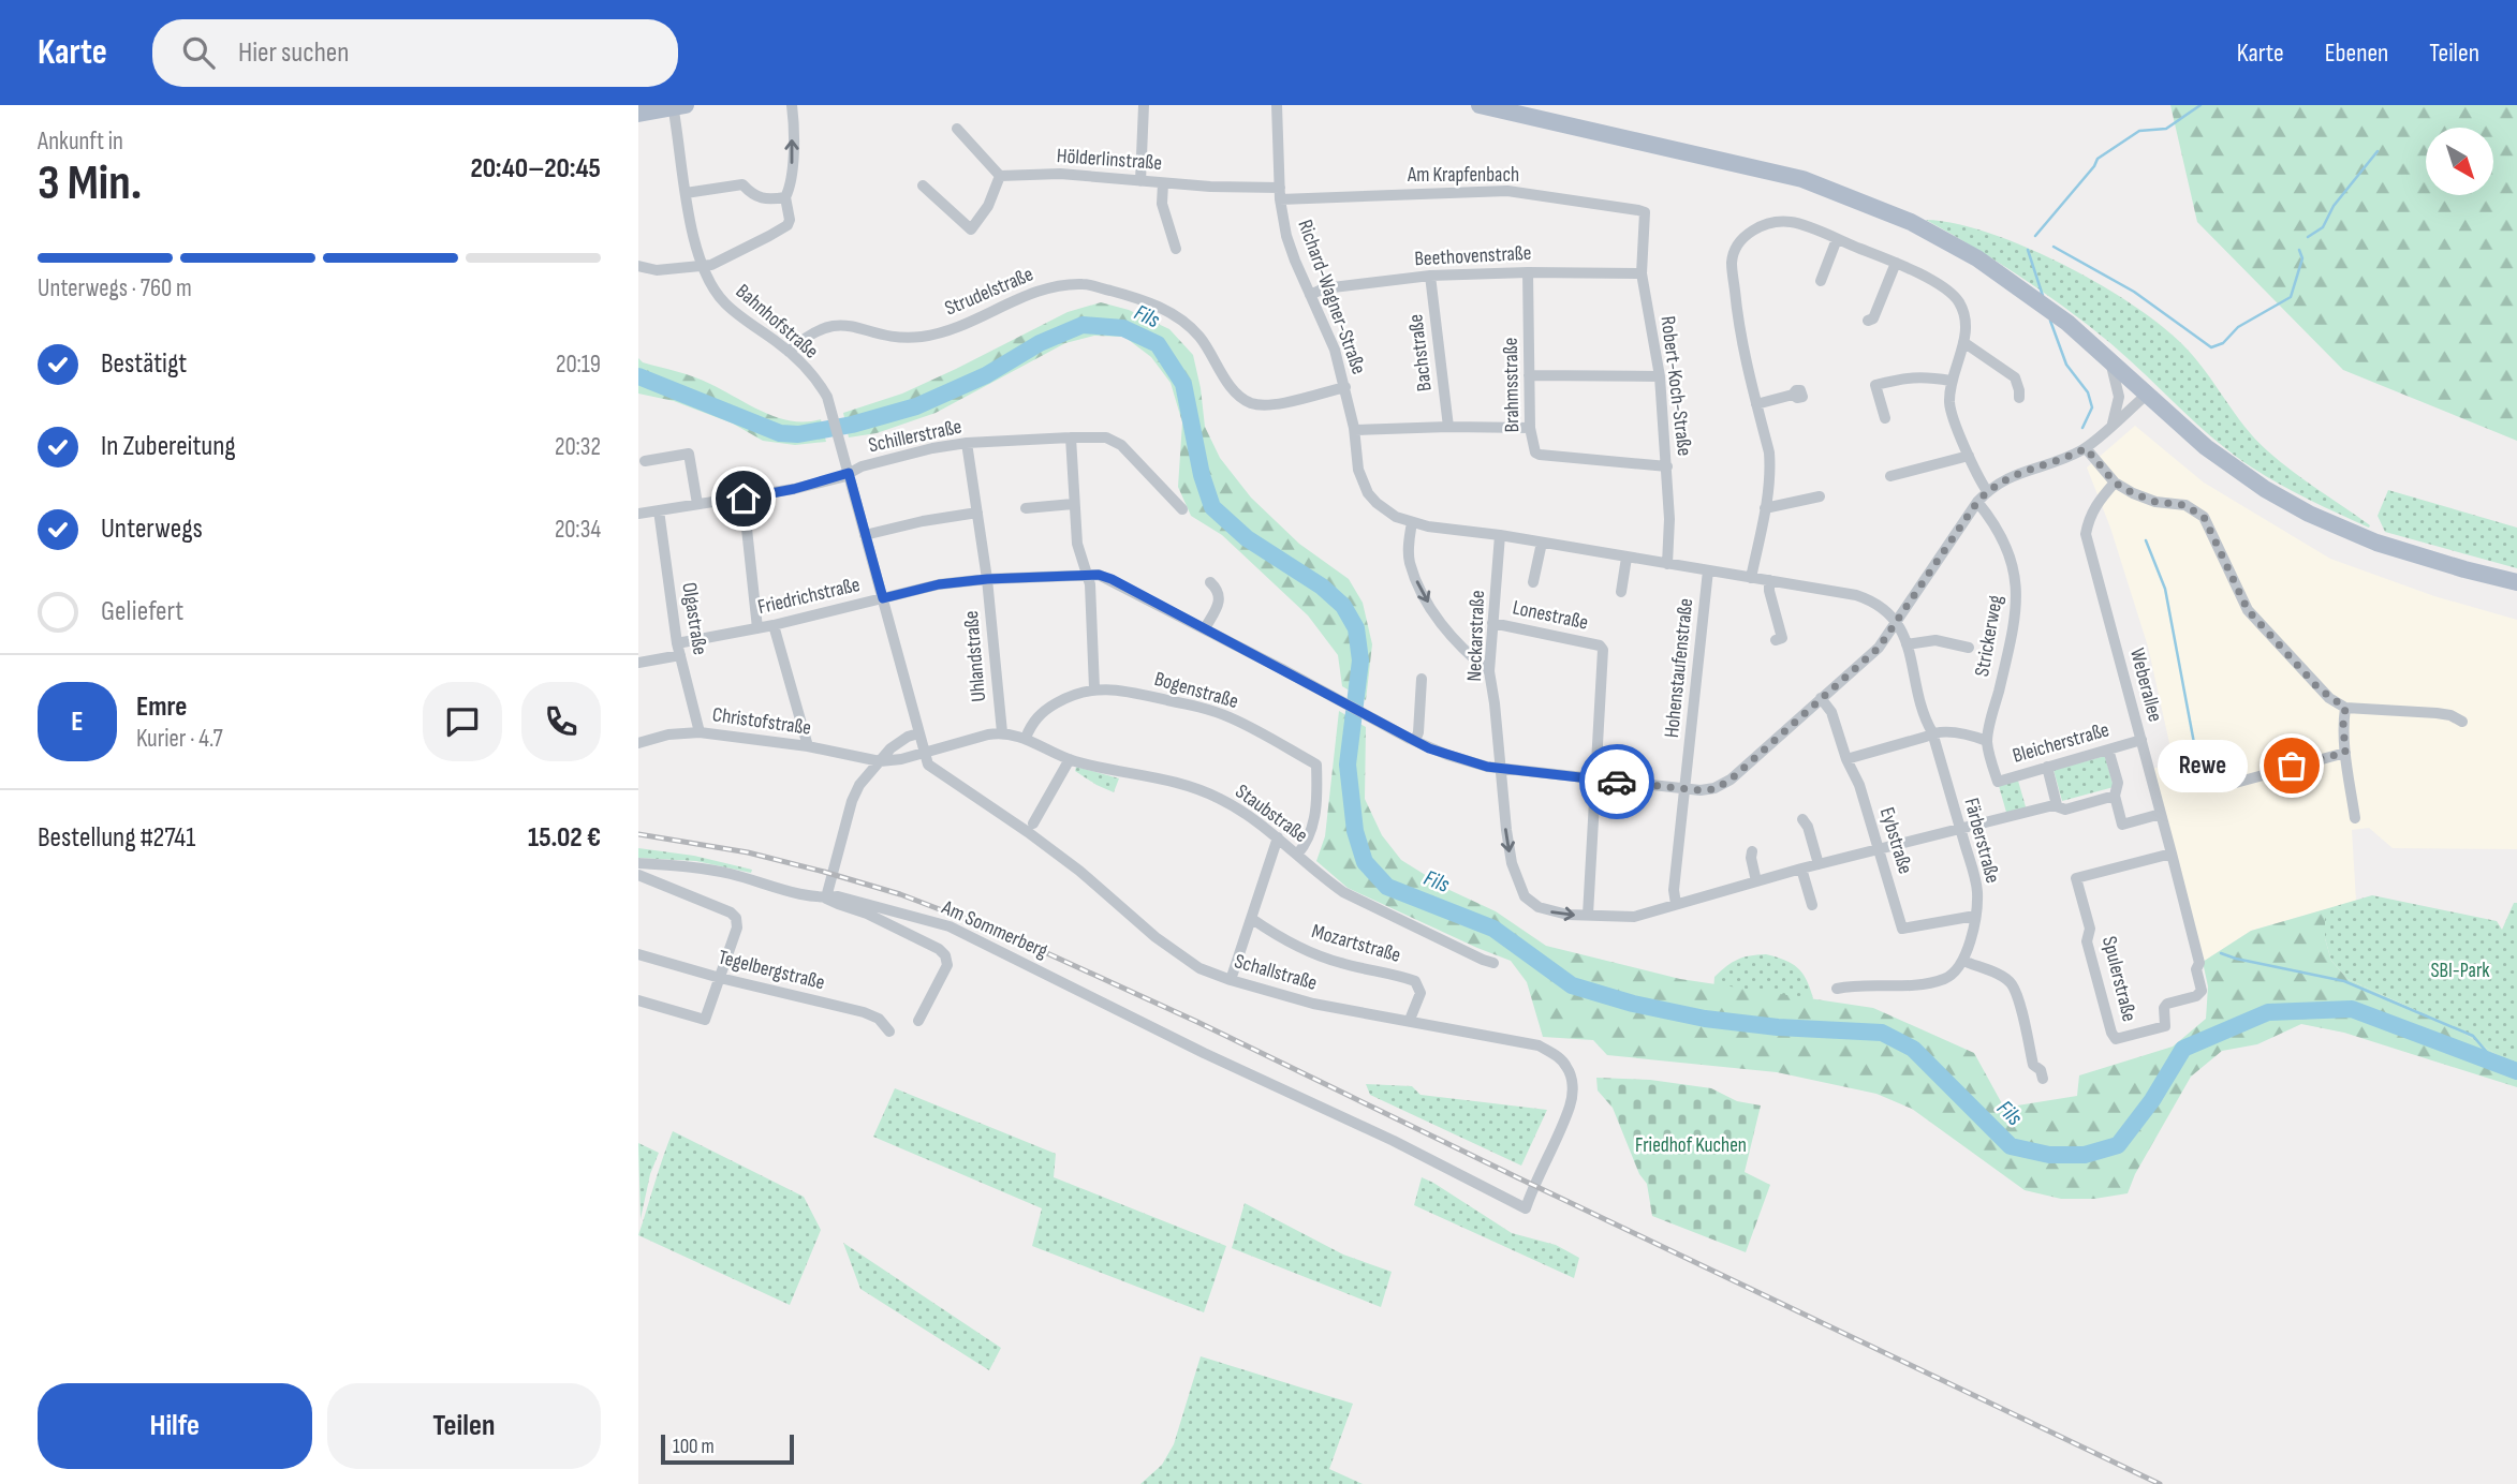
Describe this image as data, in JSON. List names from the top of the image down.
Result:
{
  "streets": {
    "street": [
      "Hölderlinstraße",
      "Am Krapfenbach",
      "Beethovenstraße",
      "Strudelstraße",
      "Richard-Wagner-Straße",
      "Bahnhofstraße",
      "Bachstraße",
      "Brahmsstraße",
      "Robert-Koch-Straße",
      "Schillerstraße",
      "Friedrichstraße",
      "Lonestraße",
      "Olgastraße",
      "Neckarstraße",
      "Strickerweg",
      "Uhlandstraße",
      "Hohenstaufenstraße",
      "Weberallee",
      "Bogenstraße",
      "Christofstraße",
      "Bleicherstraße",
      "Staubstraße",
      "Eybstraße",
      "Färberstraße",
      "Am Sommerberg",
      "Mozartstraße",
      "Tegelbergstraße",
      "Schallstraße",
      "Spulerstraße"
    ]
  },
  "crossings": [
    ["Hölderlinstraße", "Am Krapfenbach"],
    ["Hölderlinstraße", "Richard-Wagner-Straße"],
    ["Am Krapfenbach", "Richard-Wagner-Straße"],
    ["Am Krapfenbach", "Robert-Koch-Straße"],
    ["Beethovenstraße", "Richard-Wagner-Straße"],
    ["Beethovenstraße", "Bachstraße"],
    ["Beethovenstraße", "Brahmsstraße"],
    ["Beethovenstraße", "Robert-Koch-Straße"],
    ["Strudelstraße", "Richard-Wagner-Straße"],
    ["Strudelstraße", "Bahnhofstraße"],
    ["Richard-Wagner-Straße", "Robert-Koch-Straße"],
    ["Richard-Wagner-Straße", "Friedrichstraße"],
    ["Richard-Wagner-Straße", "Neckarstraße"],
    ["Richard-Wagner-Straße", "Hohenstaufenstraße"],
    ["Richard-Wagner-Straße", "Färberstraße"],
    ["Bahnhofstraße", "Schillerstraße"],
    ["Bahnhofstraße", "Friedrichstraße"],
    ["Bahnhofstraße", "Staubstraße"],
    ["Bahnhofstraße", "Schallstraße"],
    ["Brahmsstraße", "Robert-Koch-Straße"],
    ["Schillerstraße", "Olgastraße"],
    ["Schillerstraße", "Uhlandstraße"],
    ["Friedrichstraße", "Lonestraße"],
    ["Friedrichstraße", "Olgastraße"],
    ["Friedrichstraße", "Neckarstraße"],
    ["Friedrichstraße", "Strickerweg"],
    ["Friedrichstraße", "Uhlandstraße"],
    ["Friedrichstraße", "Hohenstaufenstraße"],
    ["Friedrichstraße", "Eybstraße"],
    ["Friedrichstraße", "Färberstraße"],
    ["Lonestraße", "Neckarstraße"],
    ["Olgastraße", "Christofstraße"],
    ["Neckarstraße", "Hohenstaufenstraße"],
    ["Neckarstraße", "Eybstraße"],
    ["Neckarstraße", "Färberstraße"],
    ["Strickerweg", "Bleicherstraße"],
    ["Uhlandstraße", "Staubstraße"],
    ["Weberallee", "Bleicherstraße"],
    ["Weberallee", "Spulerstraße"],
    ["Bogenstraße", "Staubstraße"],
    ["Bleicherstraße", "Eybstraße"],
    ["Bleicherstraße", "Färberstraße"],
    ["Staubstraße", "Schallstraße"],
    ["Eybstraße", "Färberstraße"],
    ["Am Sommerberg", "Schallstraße"],
    ["Mozartstraße", "Schallstraße"]
  ],
  "water": ["Fils"],
  "parks": ["SBI-Park", "Friedhof Kuchen"],
  "places": ["Rewe"],
  "scale_bar": "100 m",
  "north": "bottom right",
  "page": {
    "header": "Karte",
    "search": "Hier suchen",
    "nav": ["Karte", "Ebenen", "Teilen"],
    "heading": ["3 Min.", "Ankunft in", "20:40–20:45"],
    "panel": [
      "Emre",
      "Kurier · 4.7",
      "Bestellung #2741",
      "15.02 €"
    ],
    "bar": "Unterwegs · 760 m",
    "list": [
      ["Bestätigt", "20:19"],
      ["In Zubereitung", "20:32"],
      ["Unterwegs", "20:34"],
      "Geliefert"
    ],
    "round": "E",
    "bubble": "Rewe",
    "buttons": ["Hilfe", "Teilen"],
    "scale": "100 m"
  }
}
